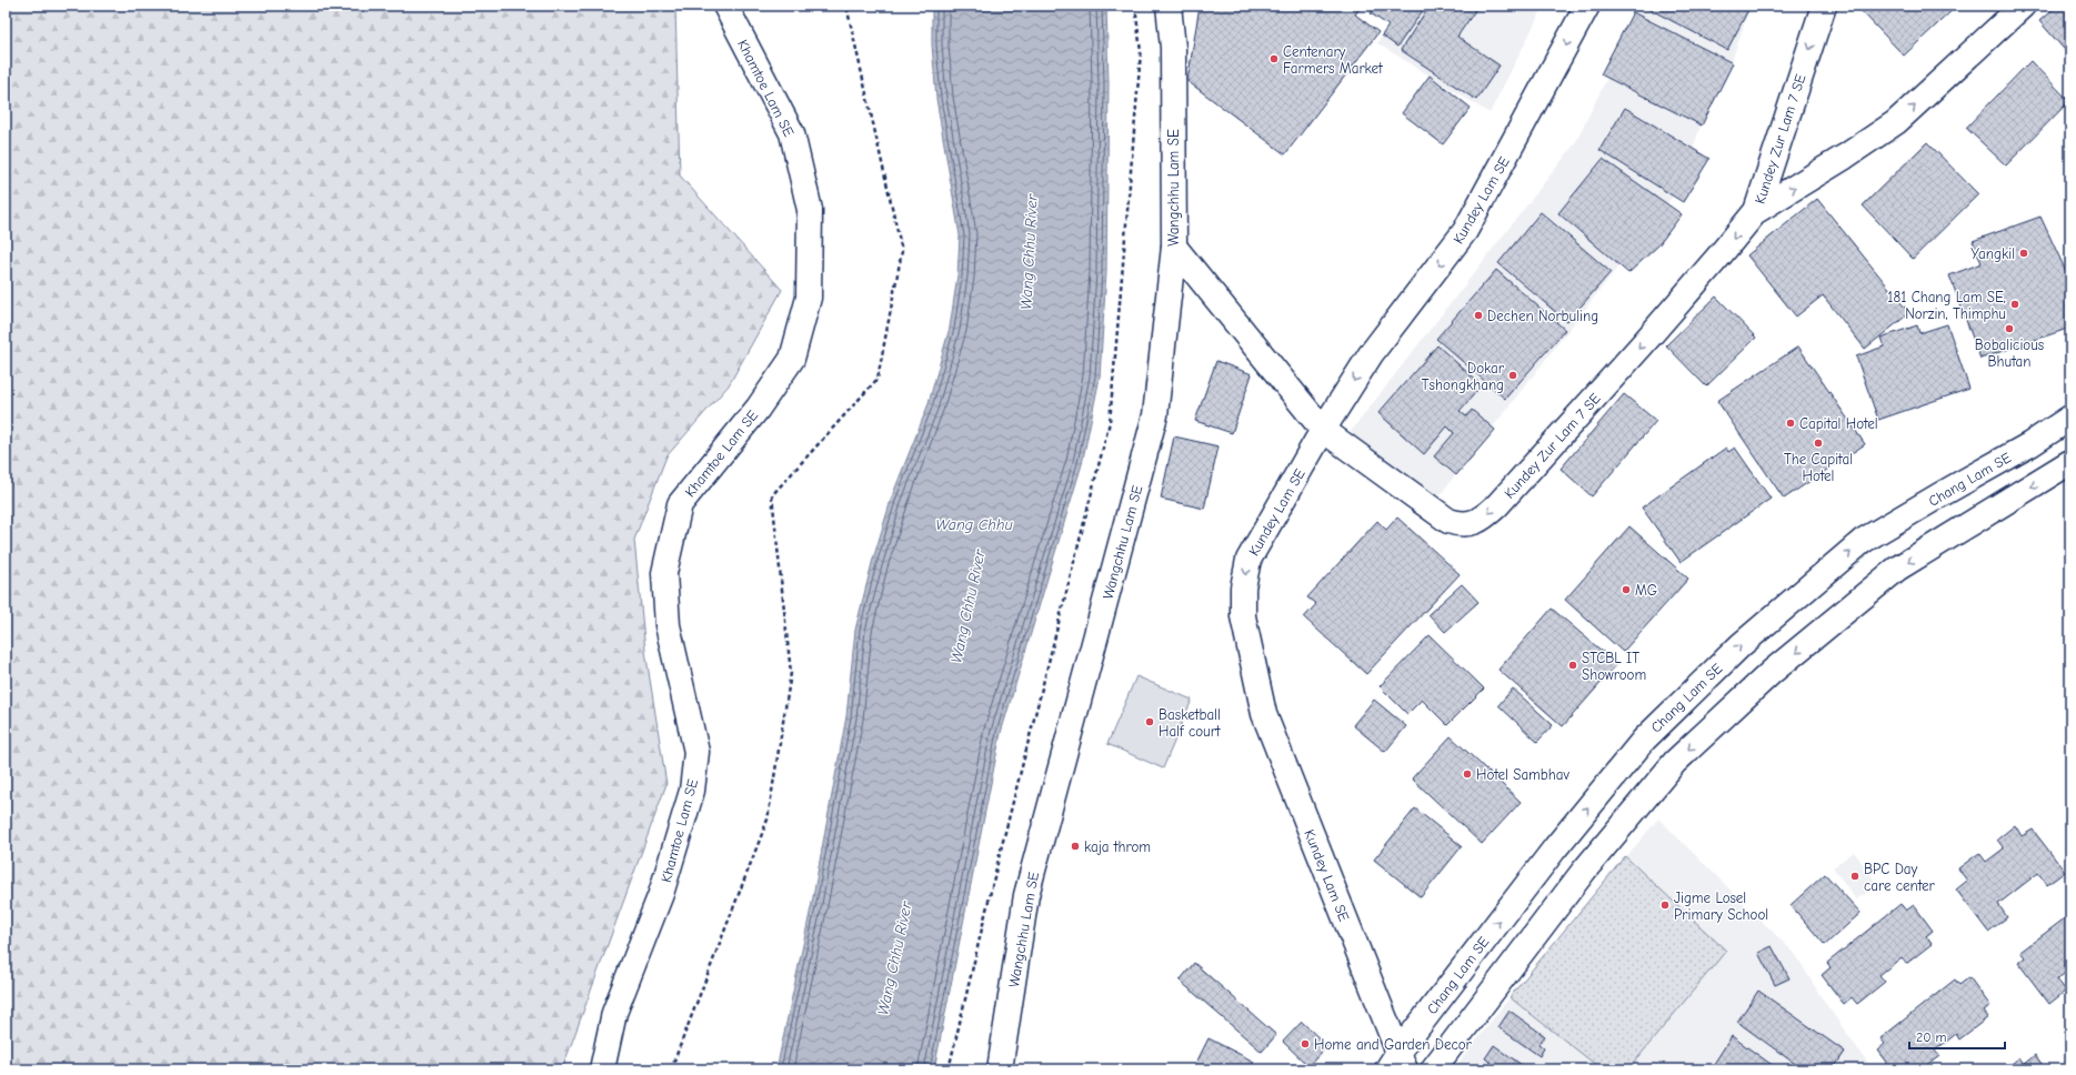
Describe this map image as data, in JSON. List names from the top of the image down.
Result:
{
  "streets": {
    "street": [
      "Khamtoe Lam SE",
      "Kundey Zur Lam 7 SE",
      "Wangchhu Lam SE",
      "Kundey Lam SE",
      "Chang Lam SE"
    ]
  },
  "crossings": [
    ["Kundey Zur Lam 7 SE", "Wangchhu Lam SE"],
    ["Kundey Zur Lam 7 SE", "Kundey Lam SE"],
    ["Kundey Lam SE", "Chang Lam SE"]
  ],
  "one_way": ["Kundey Lam SE"],
  "water": ["Wang Chhu River", "Wang Chhu"],
  "places": [
    "Centenary Farmers Market",
    "Yangkil",
    "181 Chang Lam SE, Norzin, Thimphu",
    "Dechen Norbuling",
    "Bobalicious Bhutan",
    "Dokar Tshongkhang",
    "Capital Hotel",
    "The Capital Hotel",
    "MG",
    "STCBL IT Showroom",
    "Basketball Half court",
    "Hotel Sambhav",
    "kaja throm",
    "BPC Day care center",
    "Jigme Losel Primary School",
    "Home and Garden Decor"
  ],
  "scale_bar": "20 m"
}
